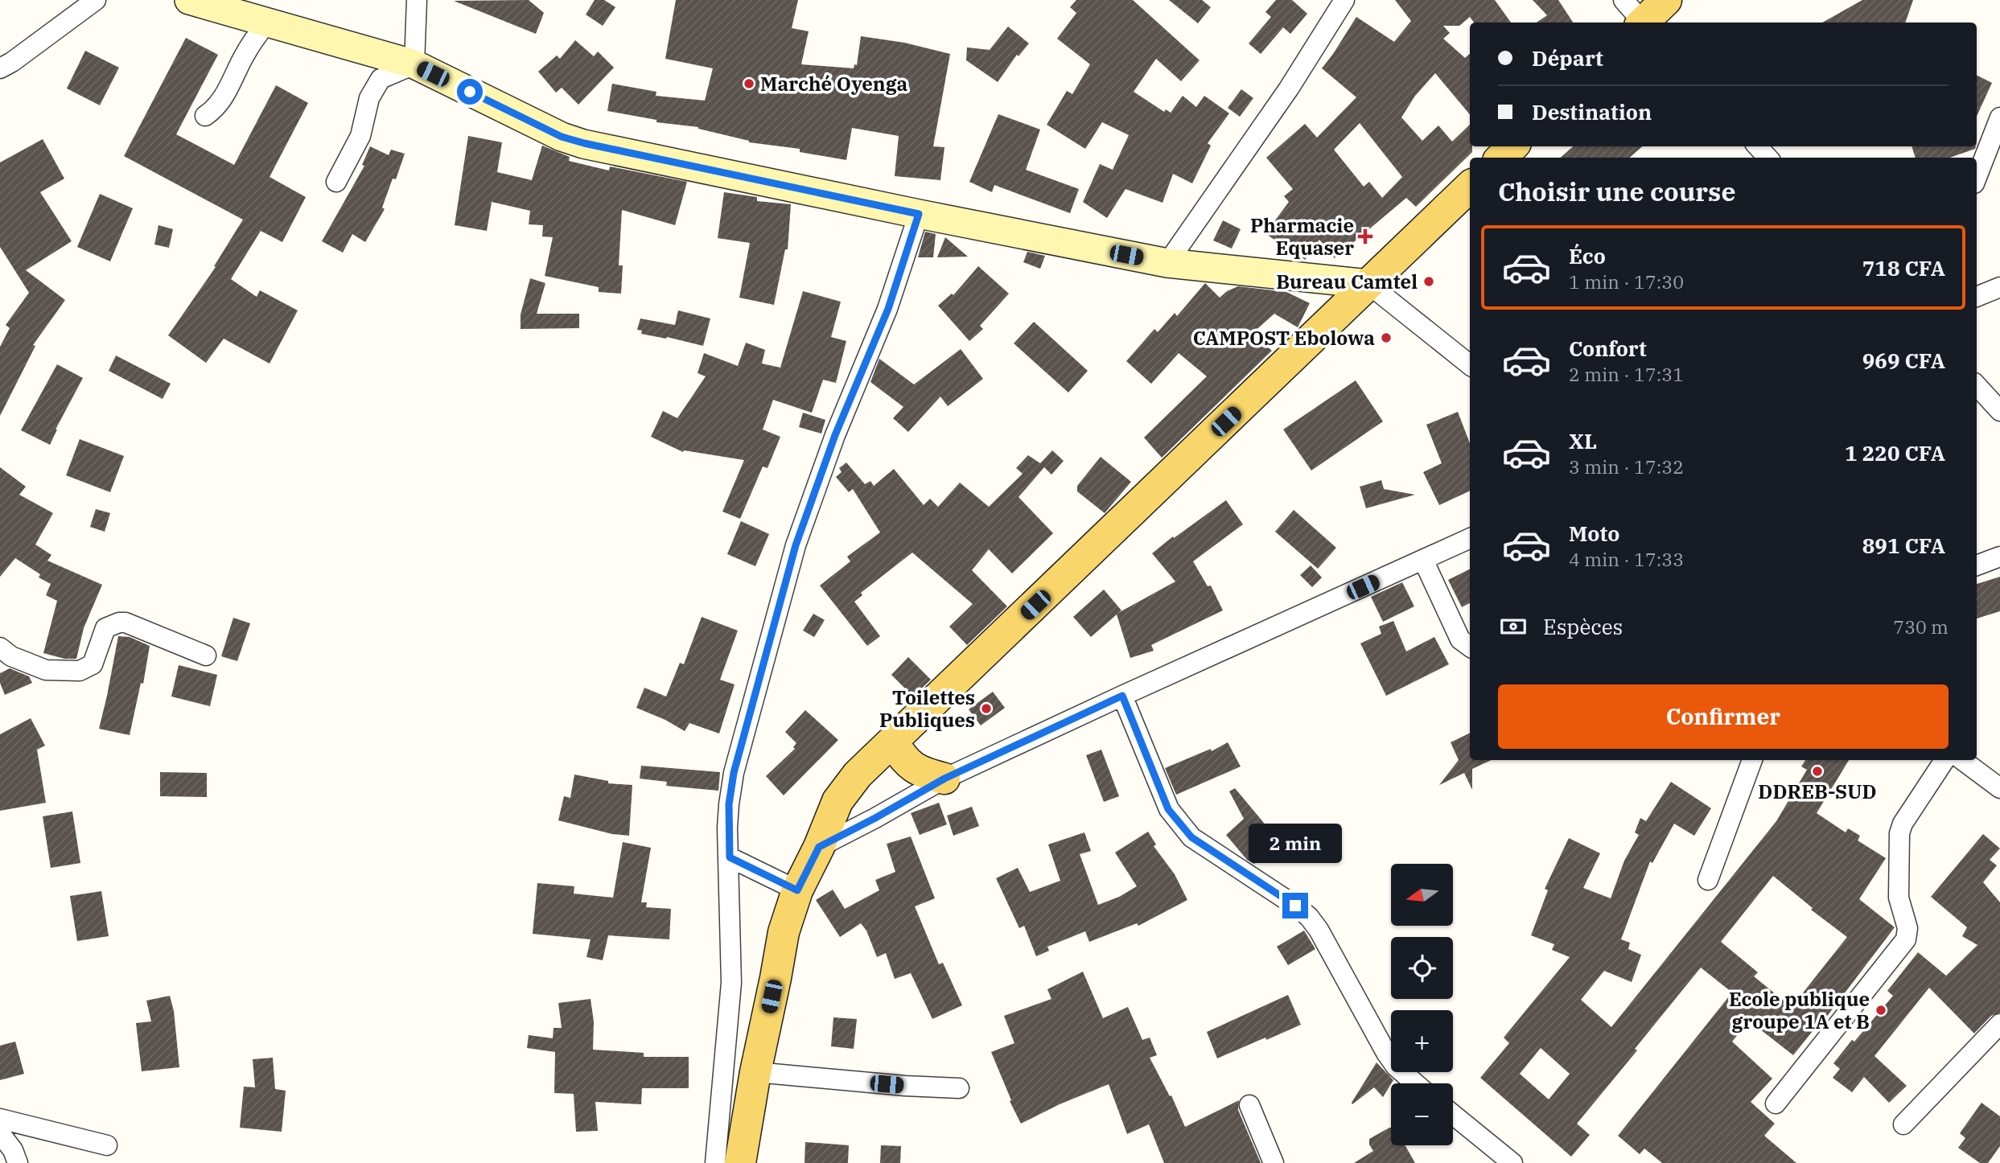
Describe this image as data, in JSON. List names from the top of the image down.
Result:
{
  "places": {
    "other": [
      "Marché Oyenga",
      "Bureau Camtel",
      "CAMPOST Ebolowa",
      "Toilettes Publiques",
      "DDREB-SUD",
      "Ecole publique groupe 1A et B"
    ],
    "health": ["Pharmacie Equaser"]
  },
  "north": "left",
  "page": {
    "banner": ["Départ", "Destination"],
    "heading": "Choisir une course",
    "list": [
      {
        "name": "Éco",
        "note": "1 min · 17:30",
        "value": "718 CFA"
      },
      {
        "name": "Confort",
        "note": "2 min · 17:31",
        "value": "969 CFA"
      },
      {
        "name": "XL",
        "note": "3 min · 17:32",
        "value": "1 220 CFA"
      },
      {
        "name": "Moto",
        "note": "4 min · 17:33",
        "value": "891 CFA"
      }
    ],
    "pay": ["Espèces", "730 m"],
    "buttons": "Confirmer",
    "bubble": "2 min",
    "map_buttons": ["+", "−"]
  }
}
